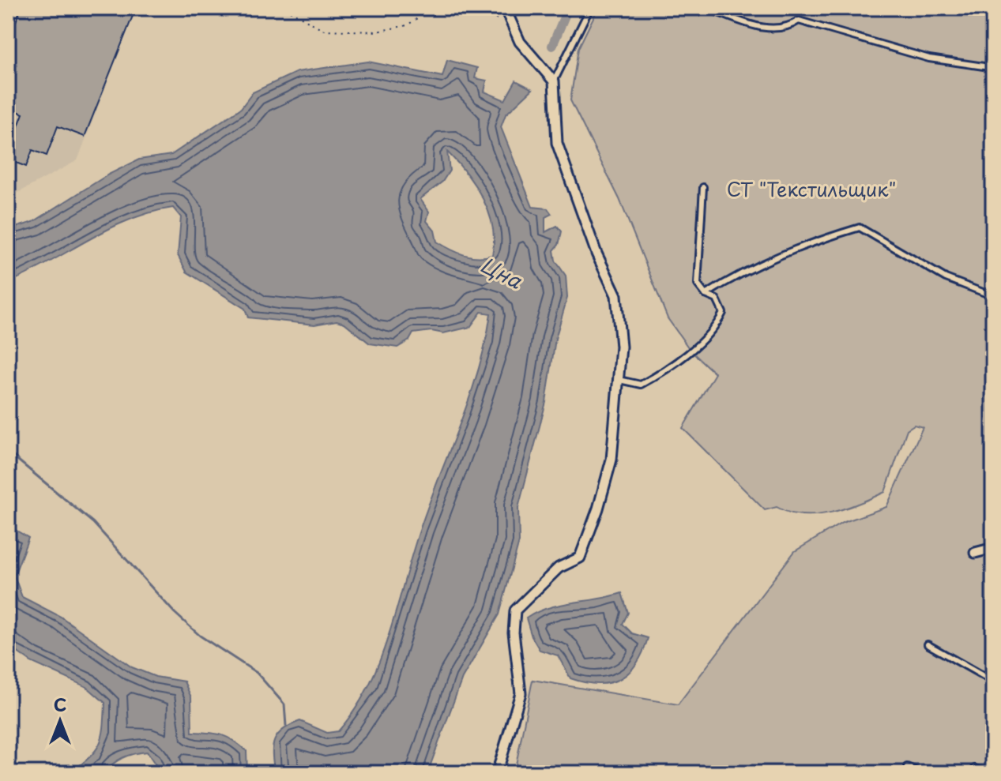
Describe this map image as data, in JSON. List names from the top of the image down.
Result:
{
  "water": ["Цна"],
  "parks": ["СТ \"Текстильщик\""],
  "north": "top"
}
